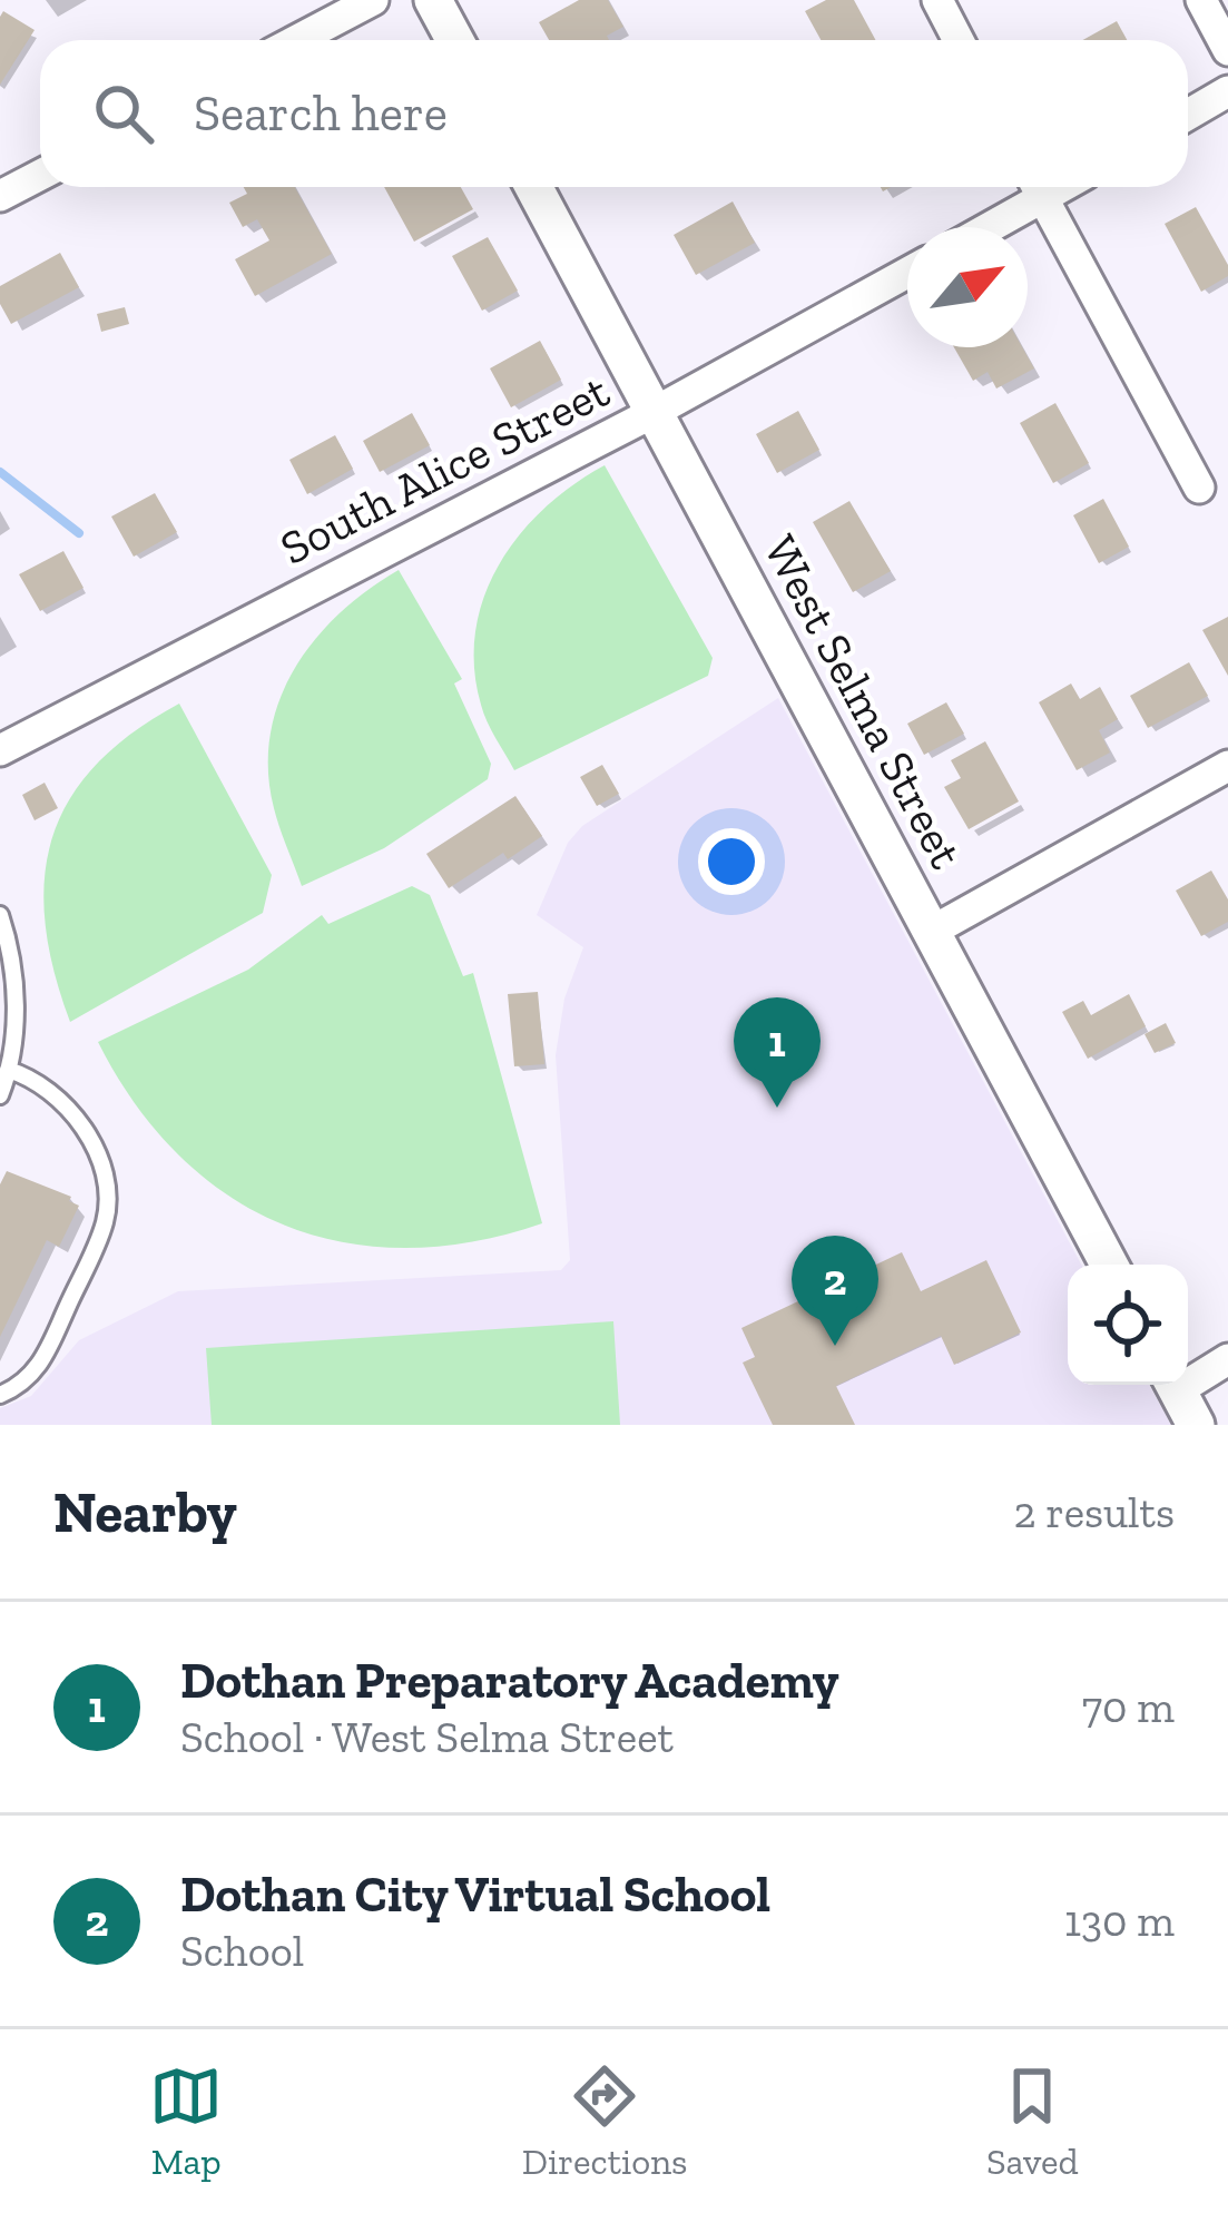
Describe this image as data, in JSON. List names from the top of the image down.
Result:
{
  "streets": {
    "street": ["South Alice Street", "West Selma Street"]
  },
  "crossings": [
    ["South Alice Street", "West Selma Street"]
  ],
  "north": "top right",
  "page": {
    "search": "Search here",
    "pins": ["1", "2"],
    "heading": ["Nearby", "2 results"],
    "list": [
      {
        "mark": "1",
        "name": "Dothan Preparatory Academy",
        "note": "School · West Selma Street",
        "value": "70 m"
      },
      {
        "mark": "2",
        "name": "Dothan City Virtual School",
        "note": "School",
        "value": "130 m"
      }
    ],
    "nav": ["Map", "Directions", "Saved"]
  }
}
